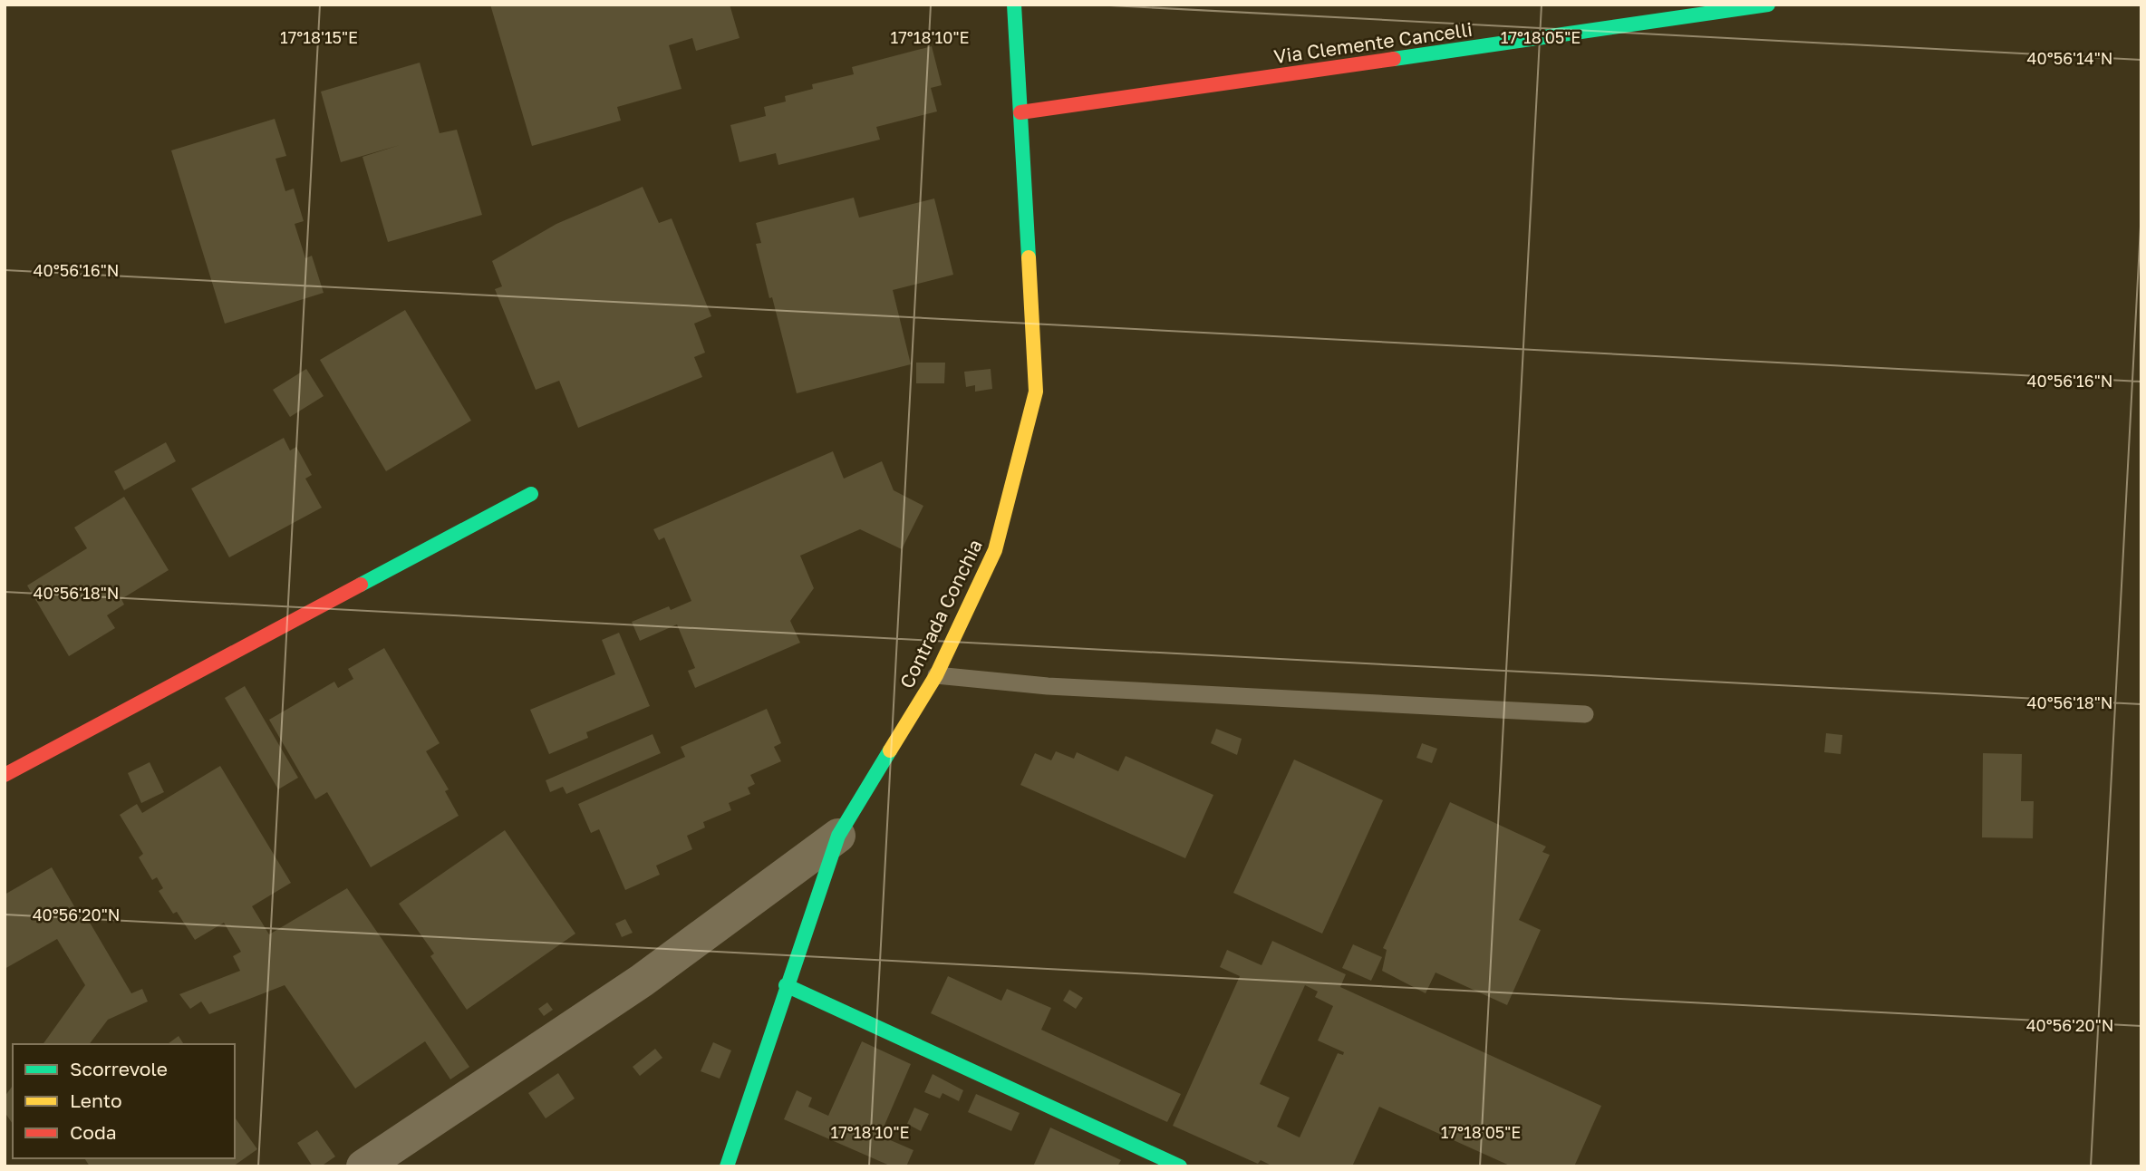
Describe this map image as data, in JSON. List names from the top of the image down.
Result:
{
  "streets": {
    "street": ["Via Clemente Cancelli", "Contrada Conchia"]
  },
  "crossings": [
    ["Via Clemente Cancelli", "Contrada Conchia"]
  ],
  "legend": ["Scorrevole", "Lento", "Coda"],
  "coordinates": [
    "17°18'15\"E",
    "17°18'10\"E",
    "17°18'05\"E",
    "40°56'14\"N",
    "40°56'16\"N",
    "40°56'18\"N",
    "40°56'20\"N"
  ]
}
